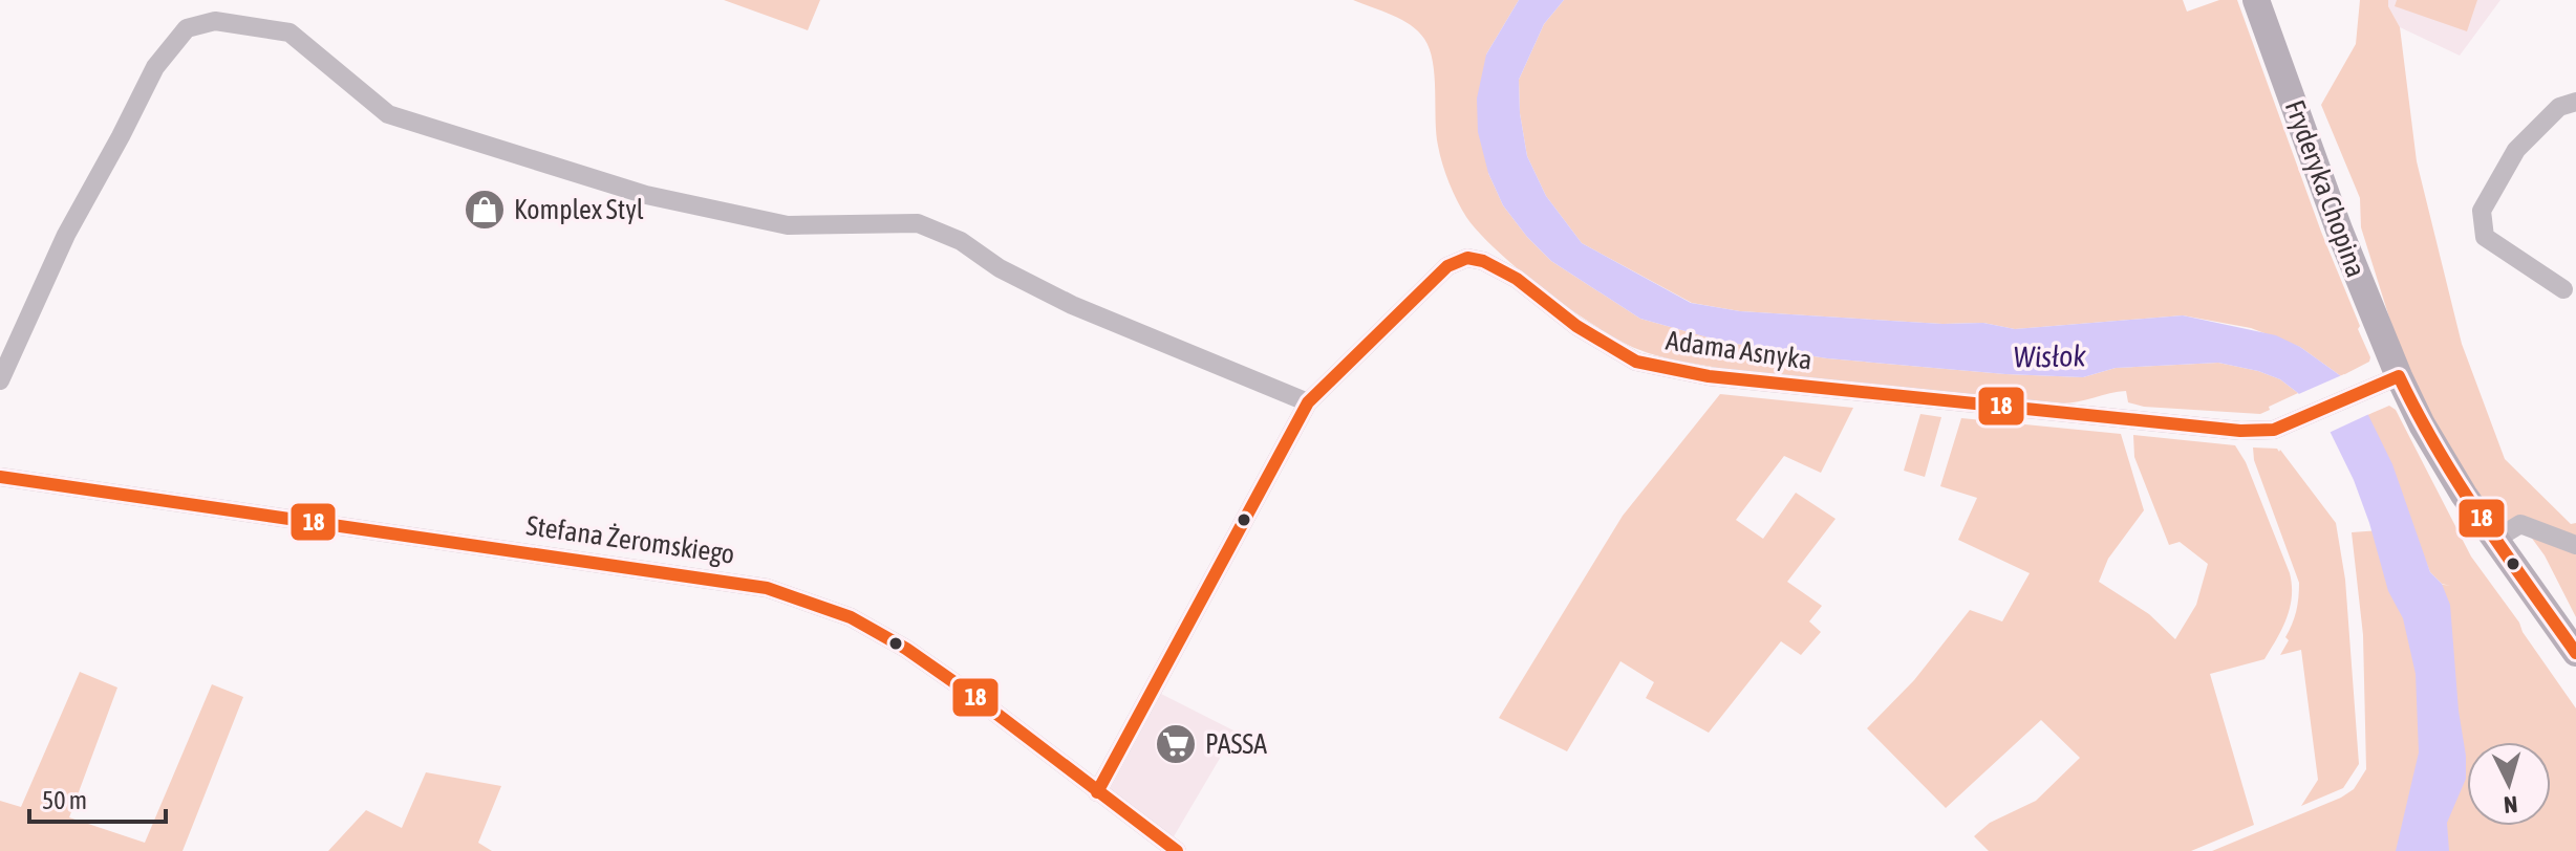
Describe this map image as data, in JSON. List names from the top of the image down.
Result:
{
  "streets": {
    "street": ["Fryderyka Chopina", "Adama Asnyka", "Stefana Żeromskiego"]
  },
  "crossings": [
    ["Fryderyka Chopina", "Adama Asnyka"],
    ["Adama Asnyka", "Stefana Żeromskiego"]
  ],
  "water": ["Wisłok"],
  "places": {
    "shop": ["Komplex Styl"],
    "supermarket": ["PASSA"]
  },
  "lines": ["transit line 18"],
  "scale_bar": "50 m",
  "north": "bottom"
}
